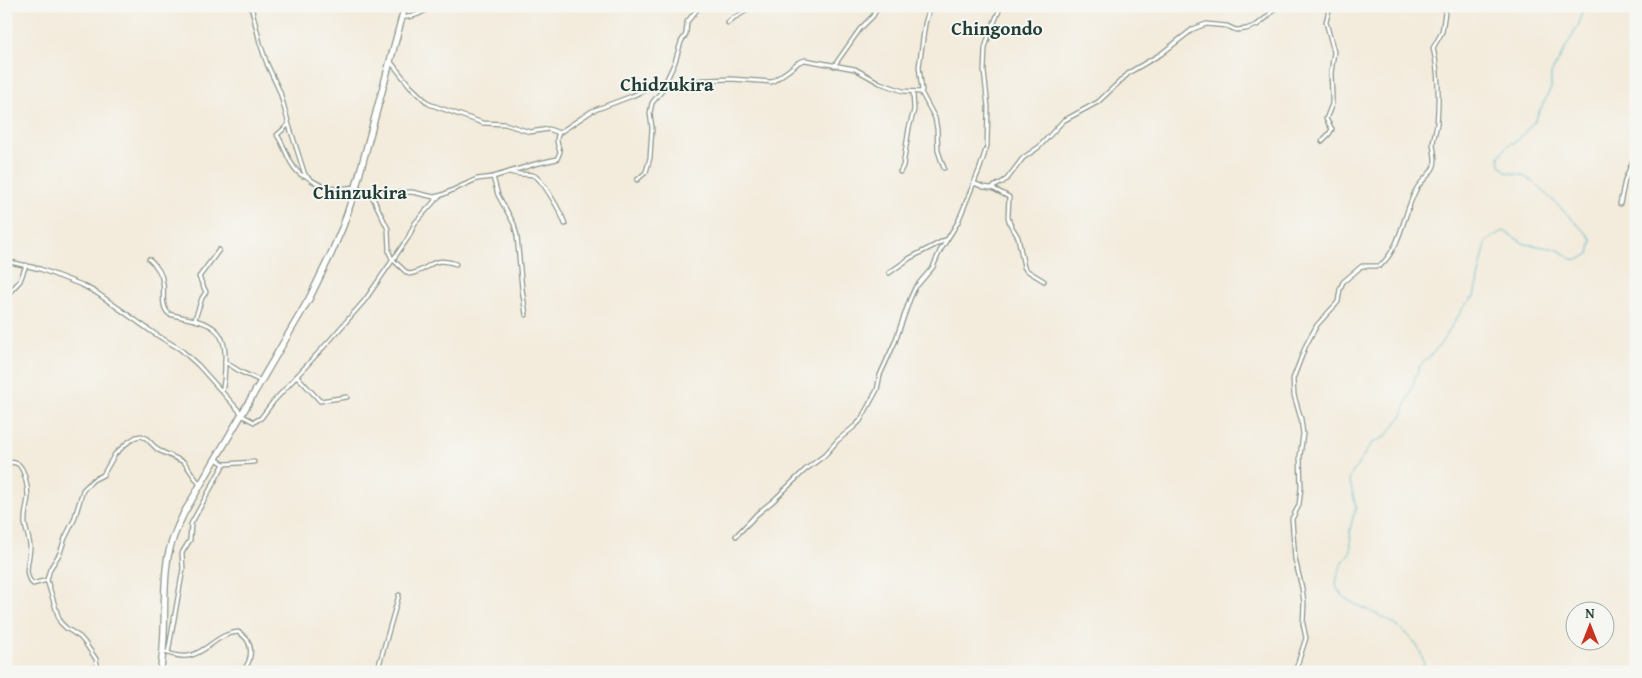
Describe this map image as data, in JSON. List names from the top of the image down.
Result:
{
  "districts": ["Chingondo", "Chidzukira", "Chinzukira"],
  "north": "top"
}
